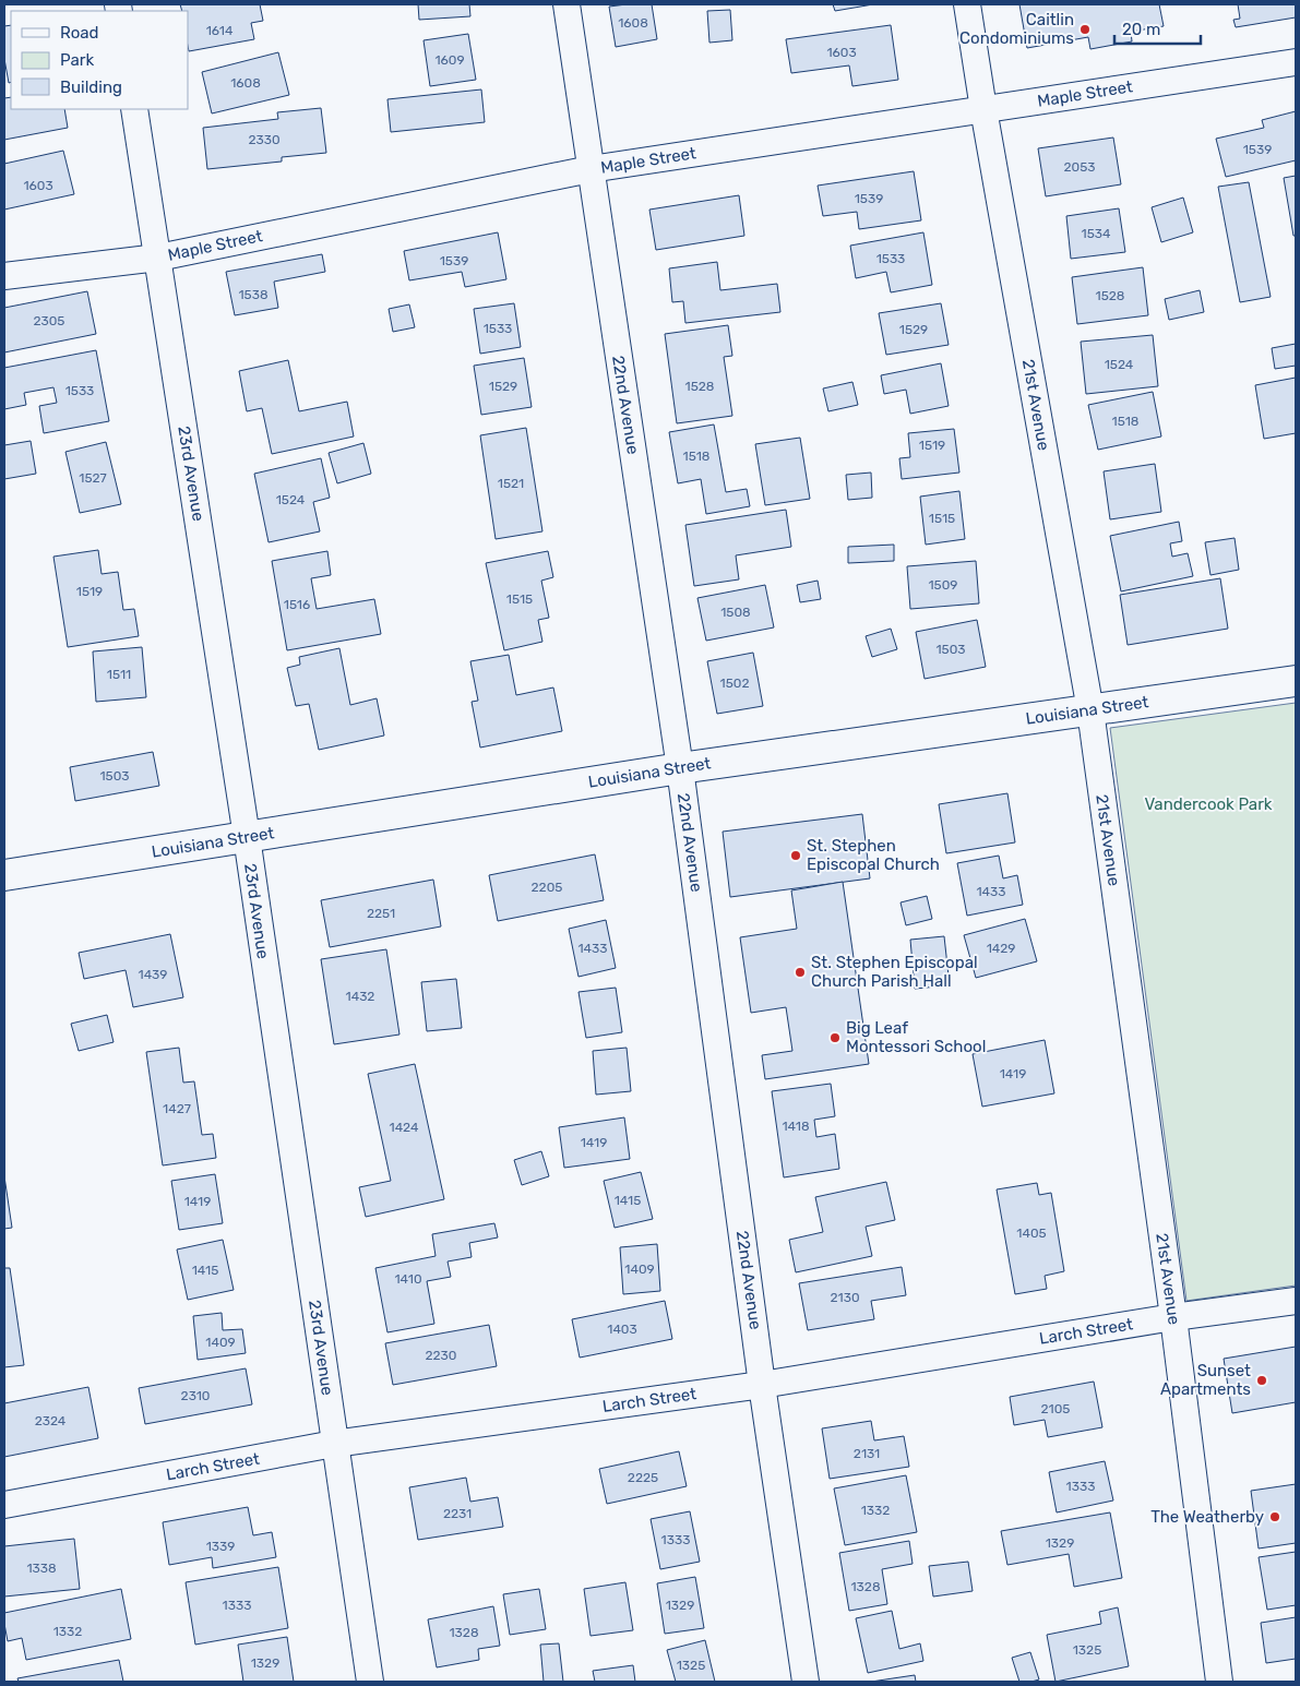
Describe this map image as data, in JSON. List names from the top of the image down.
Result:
{
  "streets": {
    "street": [
      "Maple Street",
      "22nd Avenue",
      "21st Avenue",
      "23rd Avenue",
      "Louisiana Street",
      "Larch Street"
    ]
  },
  "crossings": [
    ["Maple Street", "22nd Avenue"],
    ["Maple Street", "21st Avenue"],
    ["Maple Street", "23rd Avenue"],
    ["22nd Avenue", "Louisiana Street"],
    ["22nd Avenue", "Larch Street"],
    ["21st Avenue", "Louisiana Street"],
    ["21st Avenue", "Larch Street"],
    ["23rd Avenue", "Louisiana Street"],
    ["23rd Avenue", "Larch Street"]
  ],
  "parks": ["Vandercook Park"],
  "places": [
    "Caitlin Condominiums",
    "St. Stephen Episcopal Church",
    "St. Stephen Episcopal Church Parish Hall",
    "Big Leaf Montessori School",
    "Sunset Apartments",
    "The Weatherby"
  ],
  "house_numbers": [
    "1608",
    "1614",
    "1603",
    "1609",
    "1608",
    "2330",
    "1539",
    "2053",
    "1603",
    "1539",
    "1534",
    "1533",
    "1539",
    "1538",
    "1528",
    "2305",
    "1533",
    "1529",
    "1524",
    "1529",
    "1528",
    "1533",
    "1518",
    "1519",
    "1518",
    "1527",
    "1521",
    "1524",
    "1515",
    "1509",
    "1519",
    "1515",
    "1516",
    "1508",
    "1503",
    "1511",
    "1502",
    "1503",
    "2205",
    "1433",
    "2251",
    "1433",
    "1429",
    "1439",
    "1432",
    "1419",
    "1427",
    "1418",
    "1424",
    "1419",
    "1415",
    "1419",
    "1405",
    "1409",
    "1415",
    "1410",
    "2130",
    "1403",
    "1409",
    "2230",
    "2310",
    "2105",
    "2324",
    "2131",
    "2225",
    "1333",
    "1332",
    "2231",
    "1333",
    "1329",
    "1339",
    "1338",
    "1328",
    "1333",
    "1329",
    "1332",
    "1328",
    "1325",
    "1329",
    "1325"
  ],
  "legend": ["Road", "Park", "Building"],
  "scale_bar": "20 m"
}
